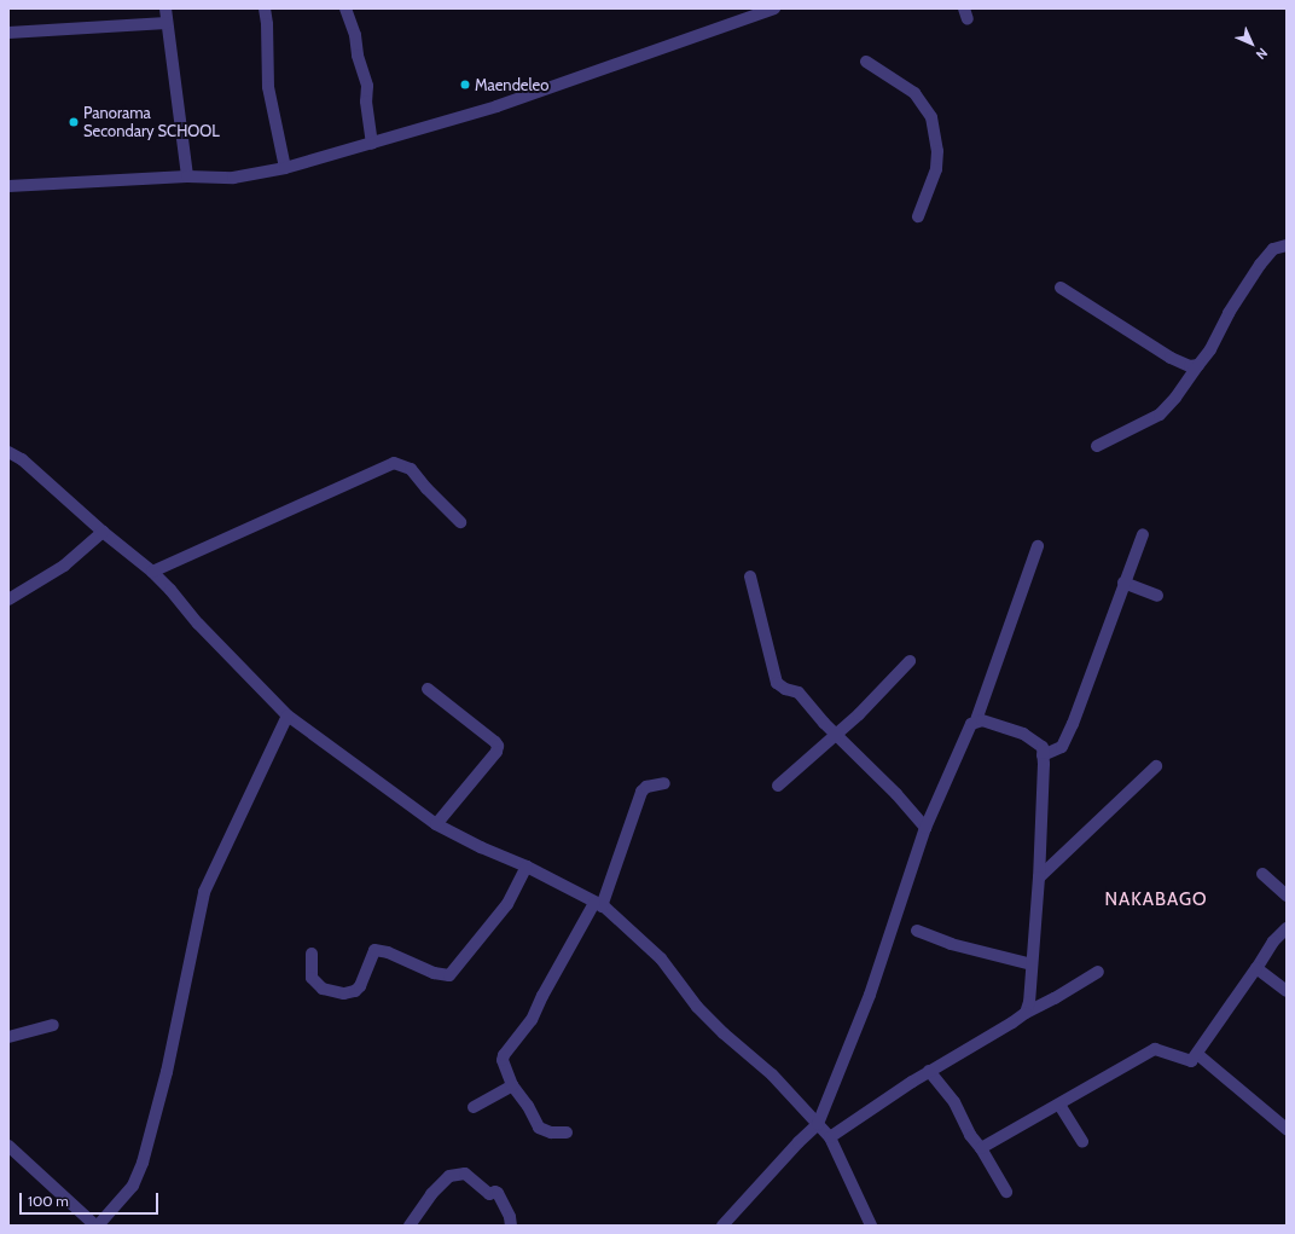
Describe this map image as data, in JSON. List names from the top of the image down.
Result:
{
  "districts": ["NAKABAGO"],
  "places": ["Maendeleo", "Panorama Secondary SCHOOL"],
  "scale_bar": "100 m",
  "north": "bottom right"
}
